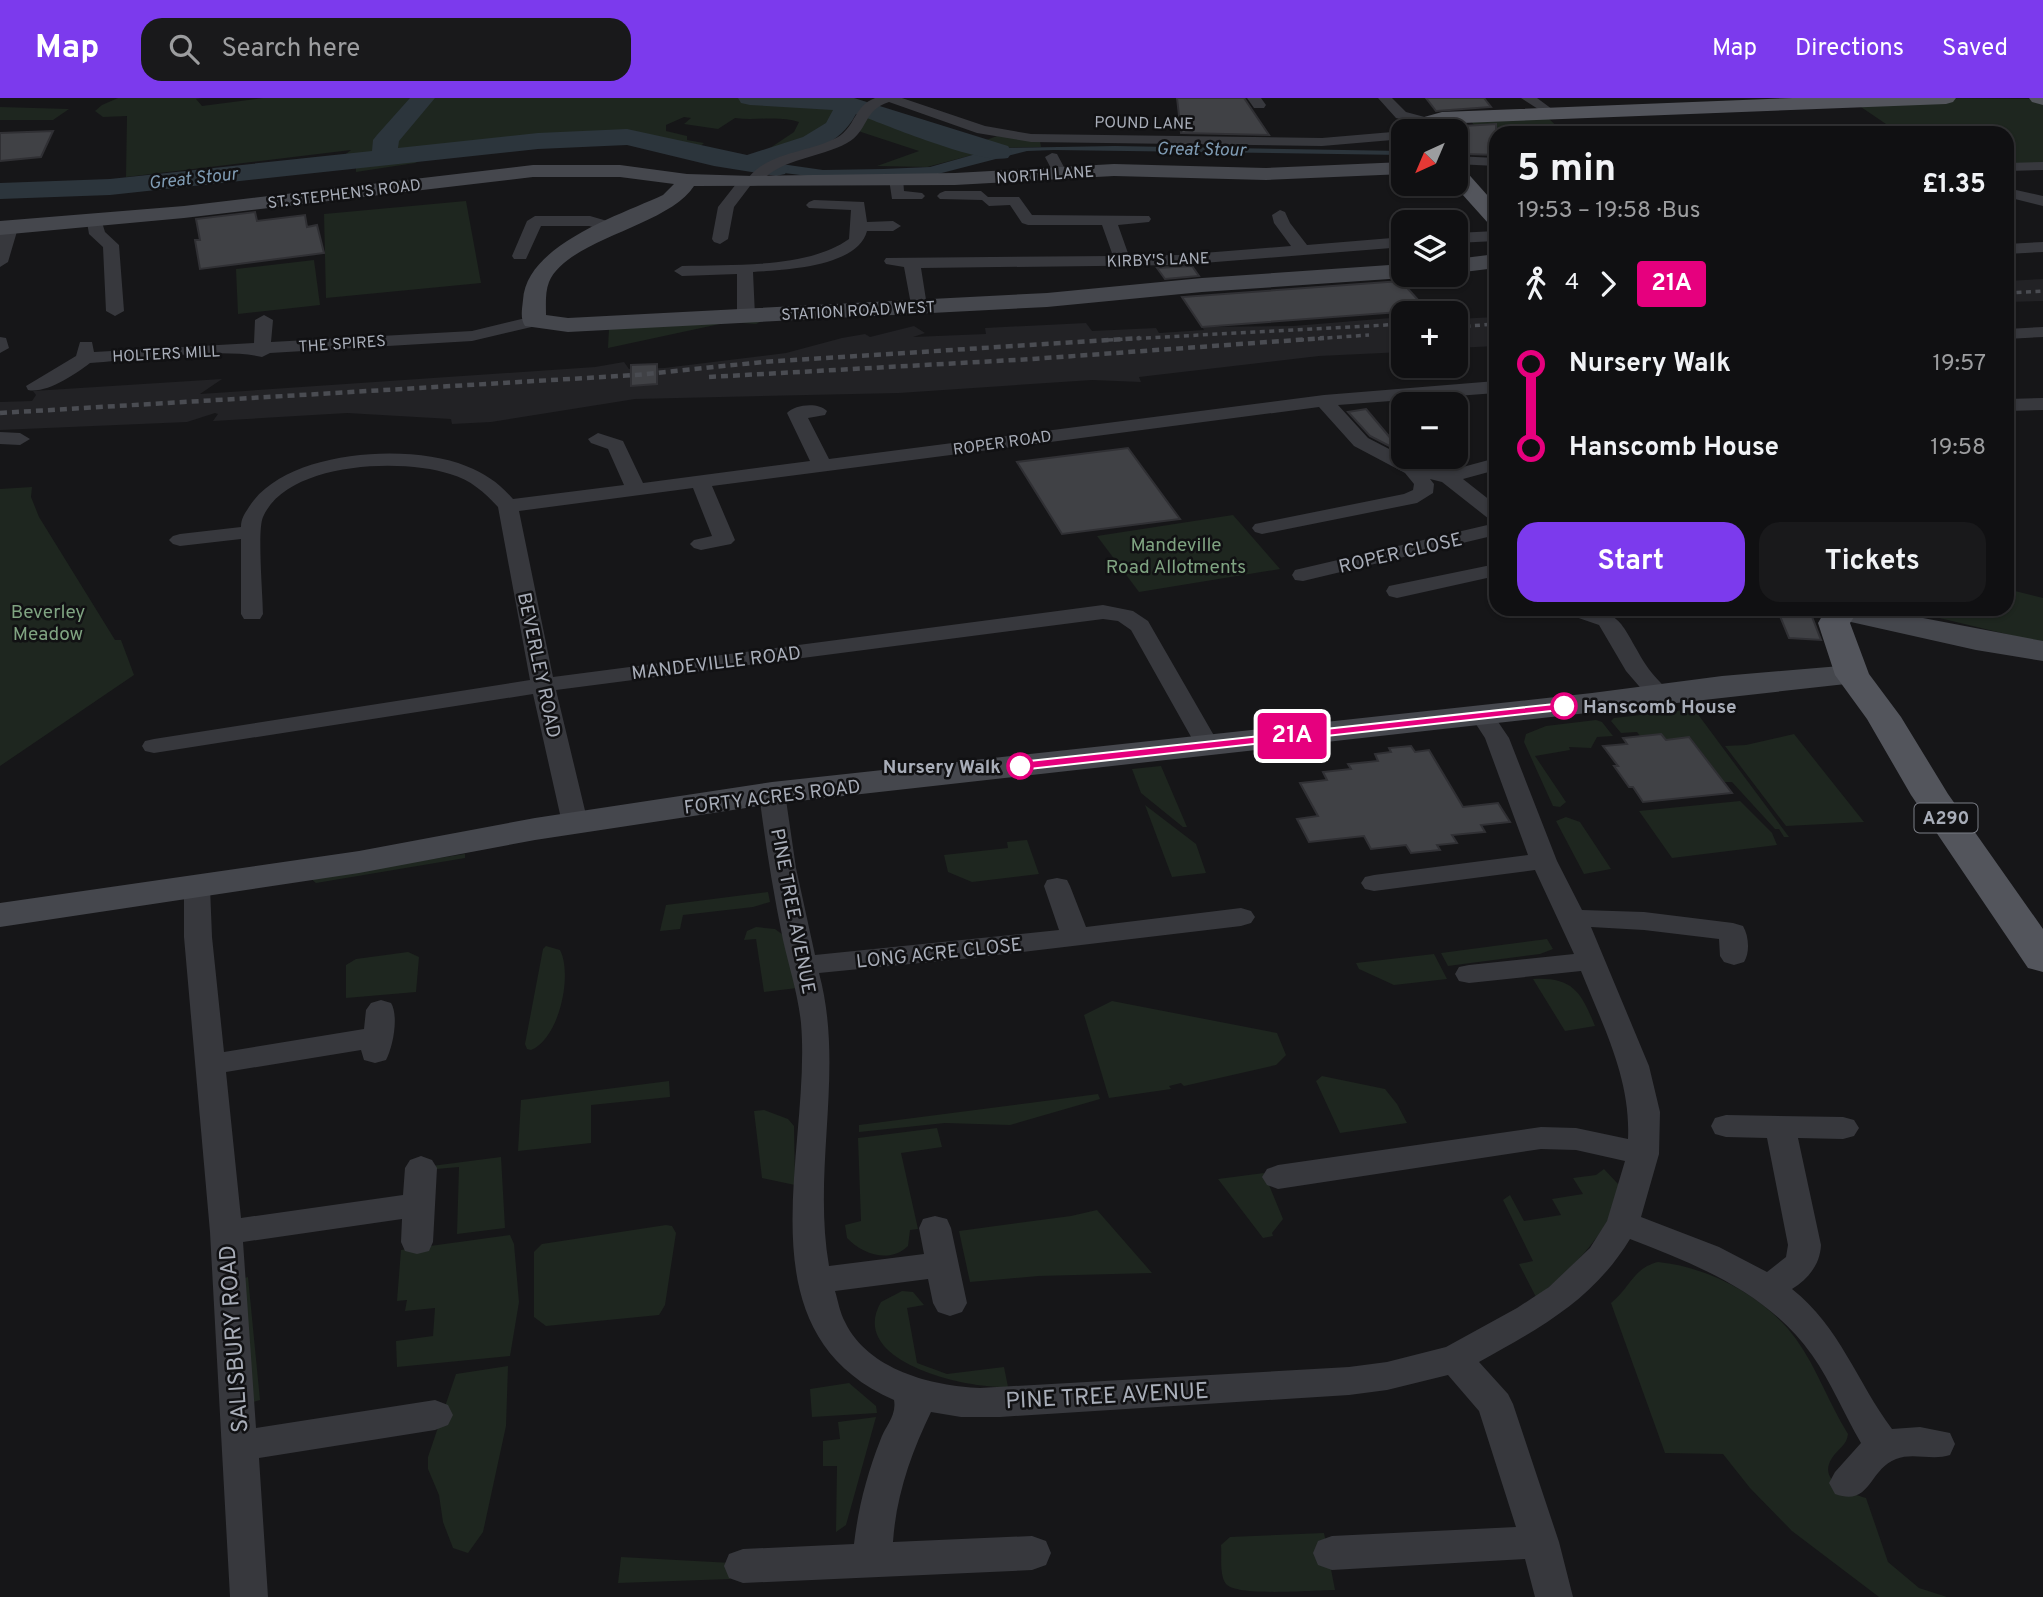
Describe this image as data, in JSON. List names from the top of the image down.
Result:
{
  "streets": {
    "main road": ["A290"],
    "street": [
      "POUND LANE",
      "NORTH LANE",
      "ST. STEPHEN'S ROAD",
      "KIRBY'S LANE",
      "STATION ROAD WEST",
      "THE SPIRES",
      "HOLTERS MILL",
      "ROPER ROAD",
      "ROPER CLOSE",
      "MANDEVILLE ROAD",
      "BEVERLEY ROAD",
      "FORTY ACRES ROAD",
      "PINE TREE AVENUE",
      "LONG ACRE CLOSE",
      "SALISBURY ROAD"
    ]
  },
  "crossings": [
    ["NORTH LANE", "ST. STEPHEN'S ROAD"],
    ["STATION ROAD WEST", "THE SPIRES"],
    ["THE SPIRES", "HOLTERS MILL"],
    ["ROPER ROAD", "BEVERLEY ROAD"],
    ["MANDEVILLE ROAD", "BEVERLEY ROAD"],
    ["MANDEVILLE ROAD", "FORTY ACRES ROAD"],
    ["BEVERLEY ROAD", "FORTY ACRES ROAD"],
    ["FORTY ACRES ROAD", "A290"],
    ["FORTY ACRES ROAD", "PINE TREE AVENUE"],
    ["FORTY ACRES ROAD", "SALISBURY ROAD"],
    ["PINE TREE AVENUE", "LONG ACRE CLOSE"]
  ],
  "water": ["Great Stour"],
  "parks": ["Mandeville Road Allotments", "Beverley Meadow"],
  "places": ["Hanscomb House", "Nursery Walk"],
  "lines": ["bus line 21A"],
  "north": "bottom left",
  "page": {
    "header": "Map",
    "search": "Search here",
    "nav": ["Map", "Directions", "Saved"],
    "on_map": "21A",
    "map_buttons": ["+", "−"],
    "heading": ["5 min", "19:53 – 19:58 · Bus", "£1.35"],
    "legs": ["4", "21A"],
    "list": [
      {
        "name": "Nursery Walk",
        "value": "19:57"
      },
      {
        "name": "Hanscomb House",
        "value": "19:58"
      }
    ],
    "buttons": ["Start", "Tickets"]
  }
}
